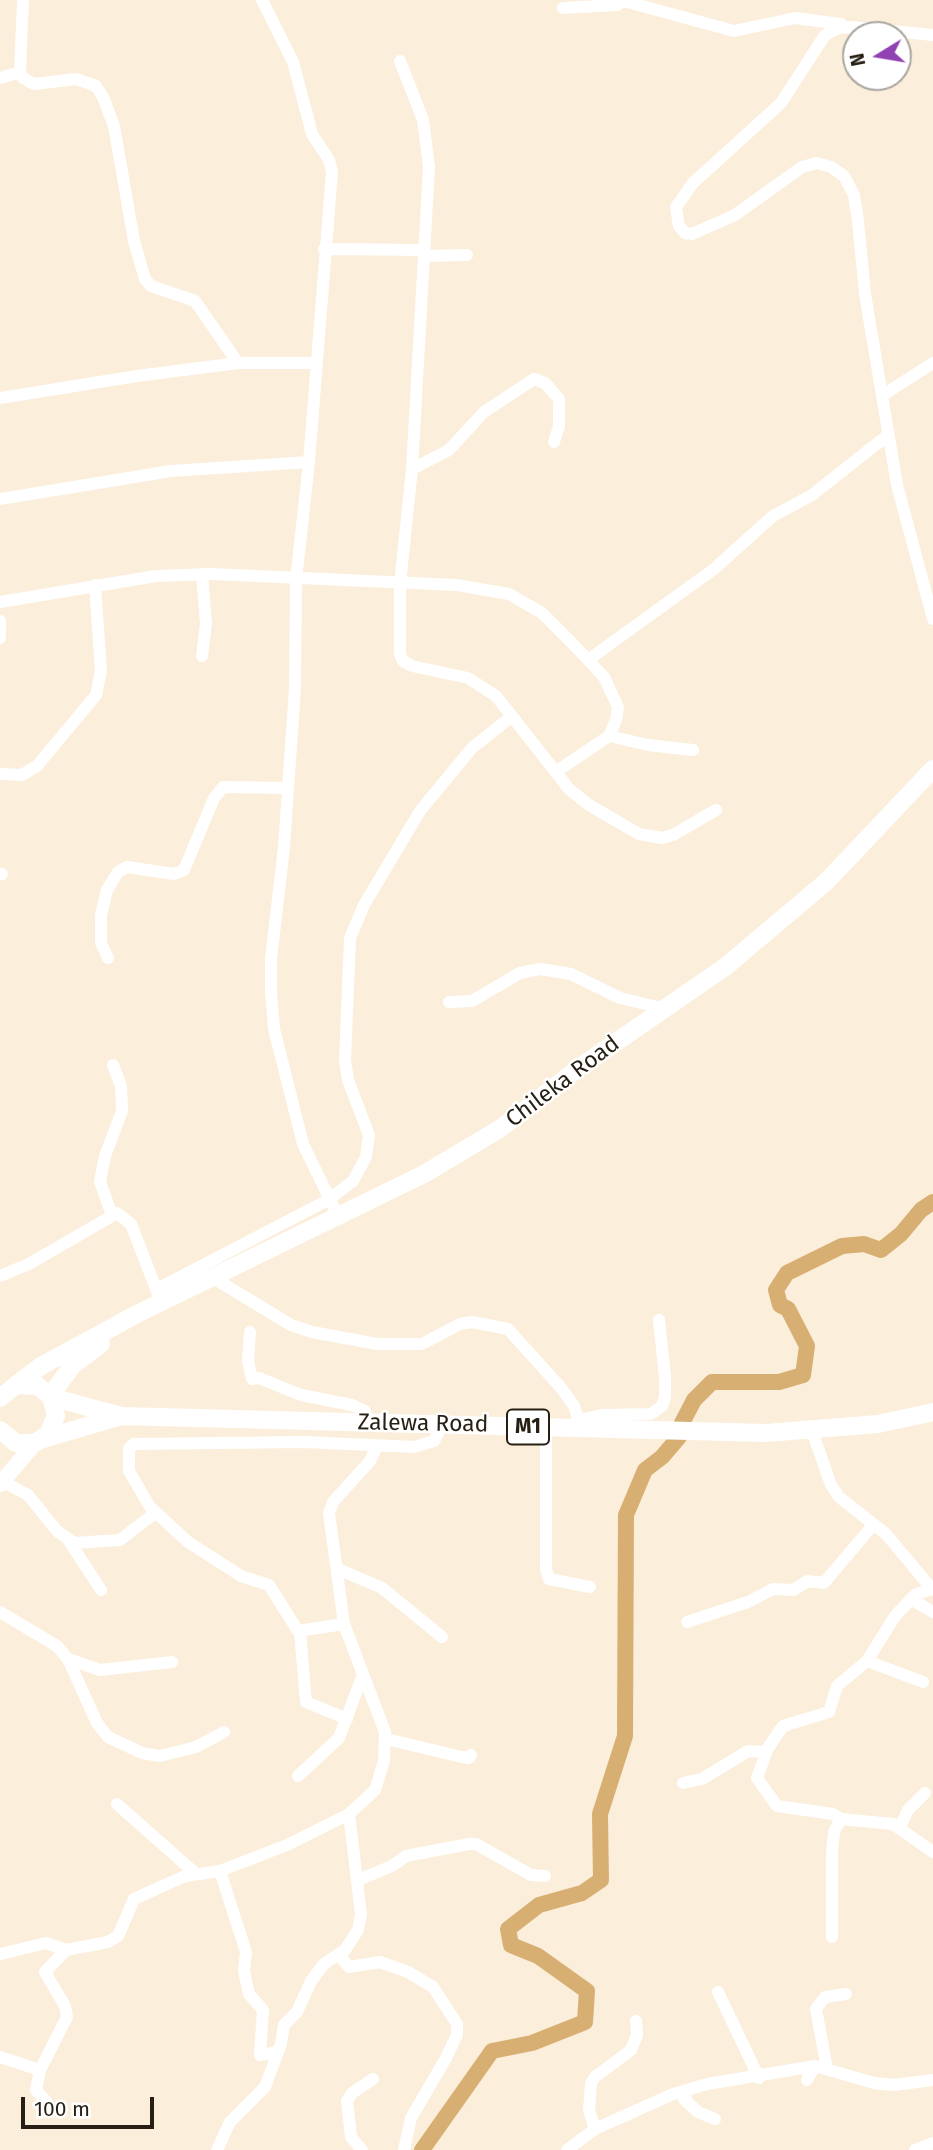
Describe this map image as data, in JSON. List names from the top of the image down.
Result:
{
  "streets": {
    "highway": ["Chileka Road", "Zalewa Road", "M1"]
  },
  "crossings": [
    ["Chileka Road", "M1"],
    ["Zalewa Road", "M1"]
  ],
  "scale_bar": "100 m",
  "north": "left"
}
